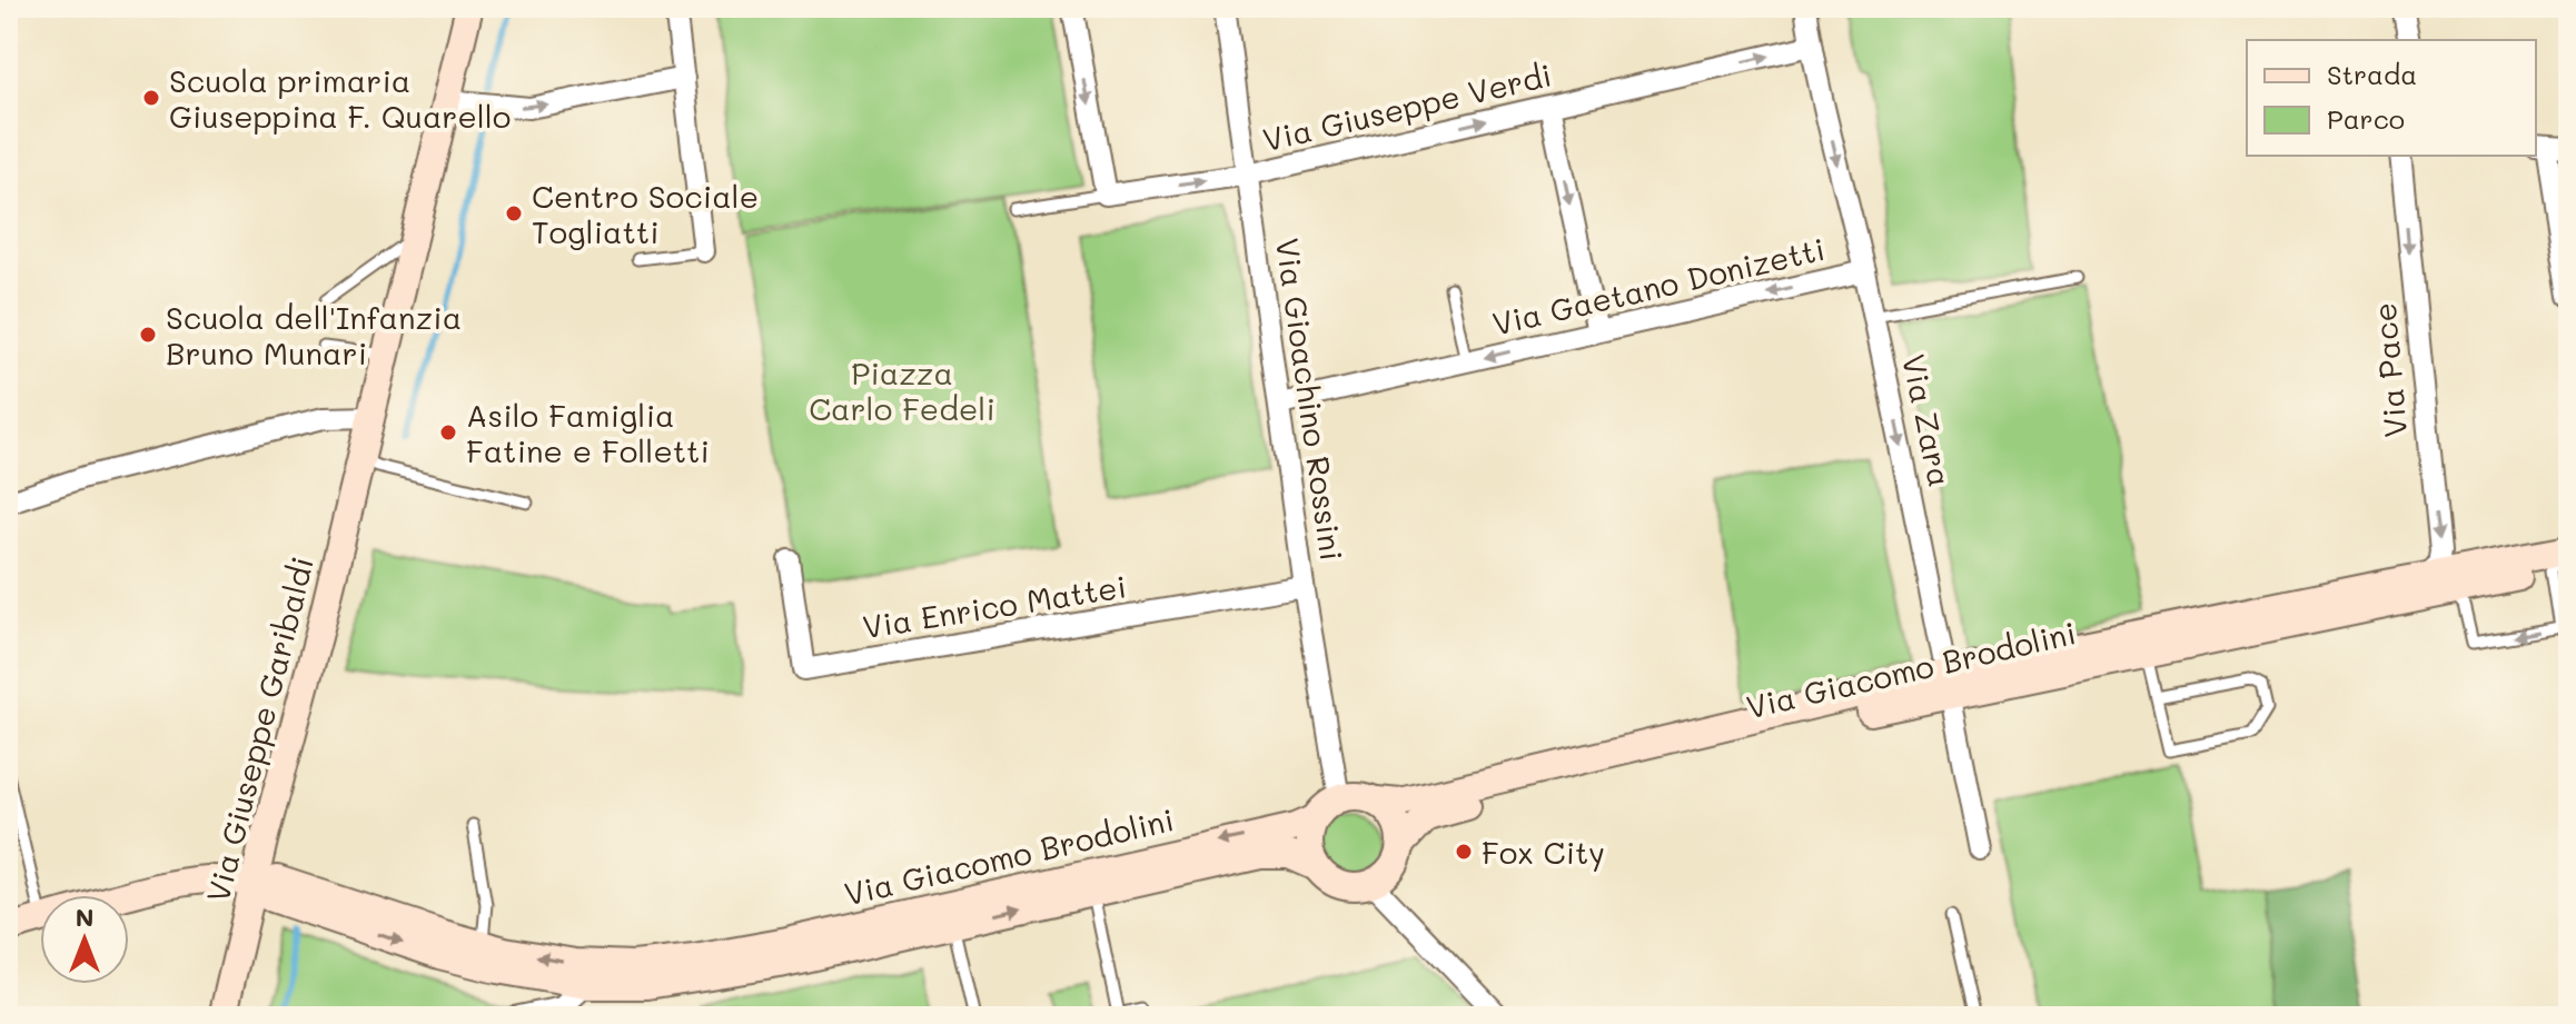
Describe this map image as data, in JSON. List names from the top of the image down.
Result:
{
  "streets": {
    "main road": ["Via Giacomo Brodolini", "Via Giuseppe Garibaldi"],
    "street": [
      "Via Giuseppe Verdi",
      "Via Gaetano Donizetti",
      "Via Pace",
      "Via Gioachino Rossini",
      "Via Zara",
      "Via Enrico Mattei"
    ]
  },
  "crossings": [
    ["Via Giuseppe Verdi", "Via Gioachino Rossini"],
    ["Via Giuseppe Verdi", "Via Zara"],
    ["Via Gaetano Donizetti", "Via Gioachino Rossini"],
    ["Via Gaetano Donizetti", "Via Zara"],
    ["Via Pace", "Via Giacomo Brodolini"],
    ["Via Gioachino Rossini", "Via Enrico Mattei"],
    ["Via Gioachino Rossini", "Via Giacomo Brodolini"],
    ["Via Zara", "Via Giacomo Brodolini"],
    ["Via Giacomo Brodolini", "Via Giuseppe Garibaldi"]
  ],
  "one_way": ["Via Giuseppe Verdi", "Via Gaetano Donizetti", "Via Zara"],
  "parks": ["Piazza Carlo Fedeli"],
  "places": [
    "Scuola primaria Giuseppina F. Quarello",
    "Centro Sociale Togliatti",
    "Scuola dell'Infanzia Bruno Munari",
    "Asilo Famiglia Fatine e Folletti",
    "Fox City"
  ],
  "legend": ["Strada", "Parco"],
  "north": "top"
}
